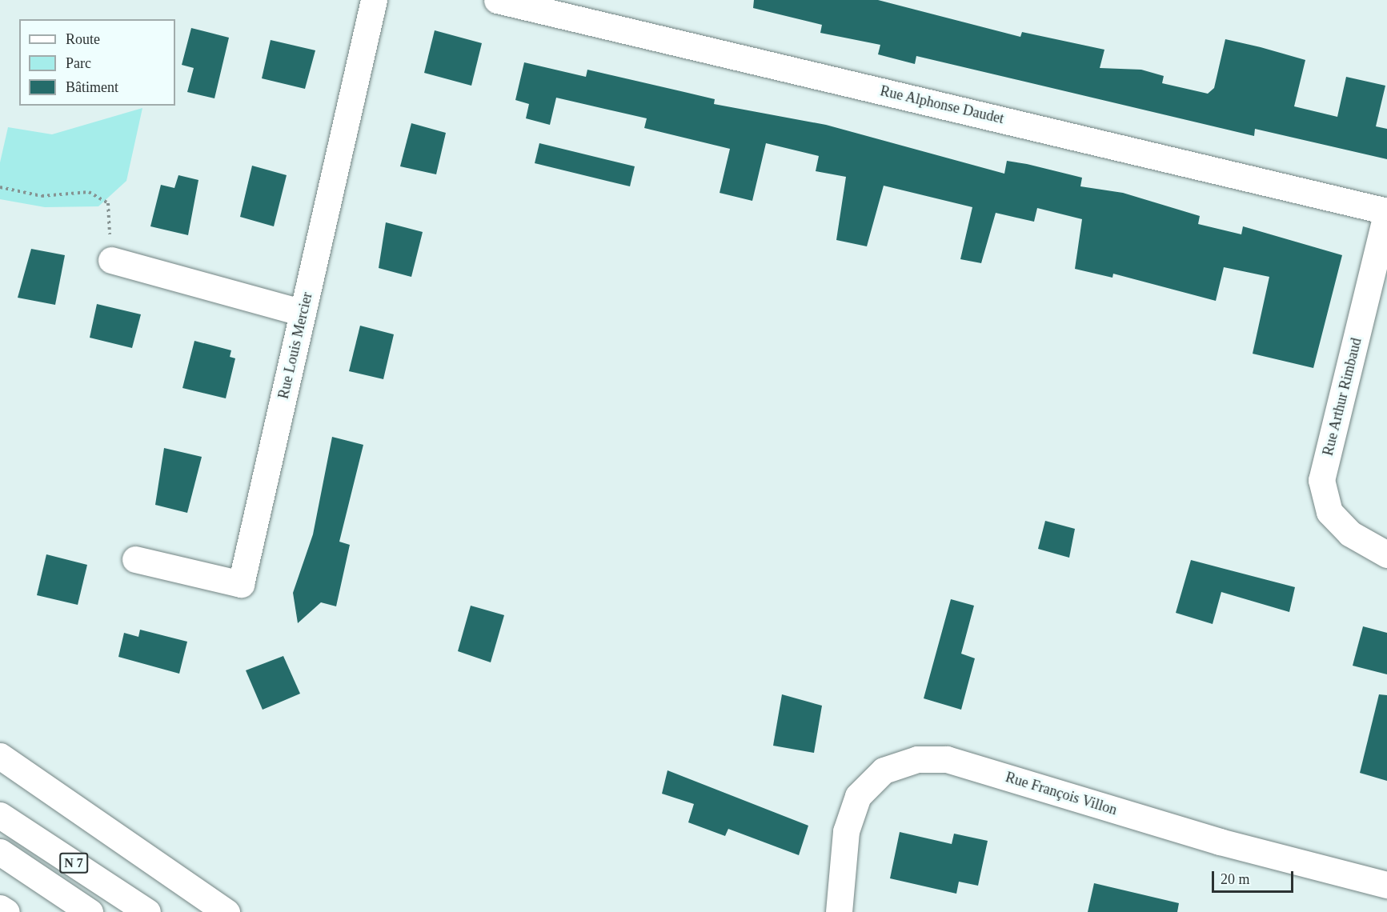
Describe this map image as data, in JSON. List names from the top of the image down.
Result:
{
  "streets": {
    "main road": [
      "Rue Alphonse Daudet",
      "Rue Louis Mercier",
      "Rue Arthur Rimbaud",
      "Rue François Villon",
      "N 7"
    ]
  },
  "crossings": [
    ["Rue Alphonse Daudet", "Rue Arthur Rimbaud"]
  ],
  "legend": ["Route", "Parc", "Bâtiment"],
  "scale_bar": "20 m"
}
